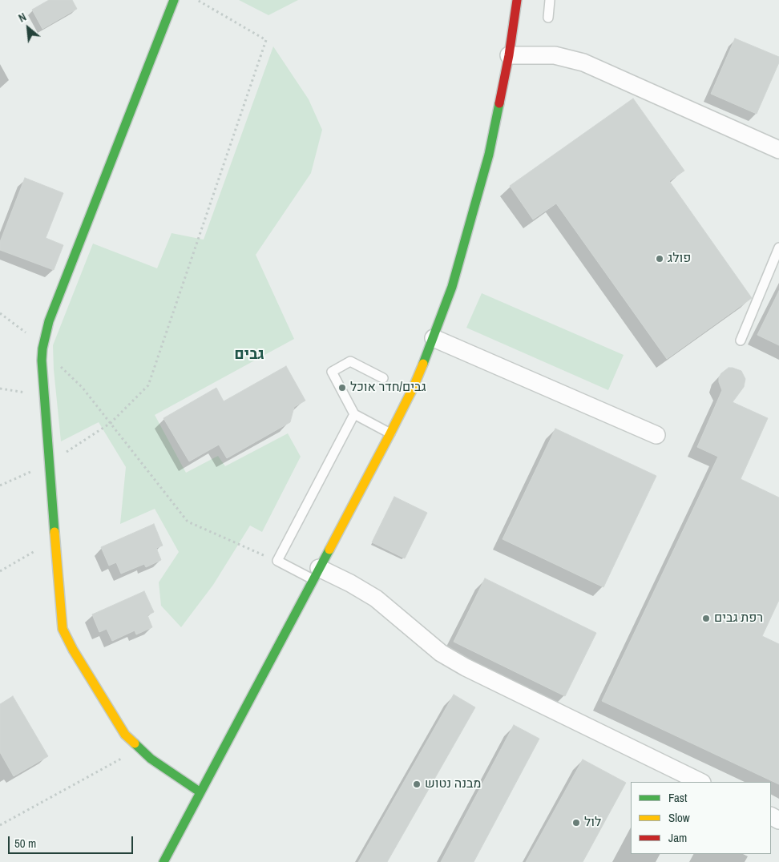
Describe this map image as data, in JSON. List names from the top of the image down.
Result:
{
  "districts": ["גבים"],
  "places": [
    "פולג",
    "גבים/חדר אוכל",
    "רפת גבים",
    "מבנה נטוש",
    "לול"
  ],
  "legend": ["Fast", "Slow", "Jam"],
  "scale_bar": "50 m",
  "north": "top left"
}
